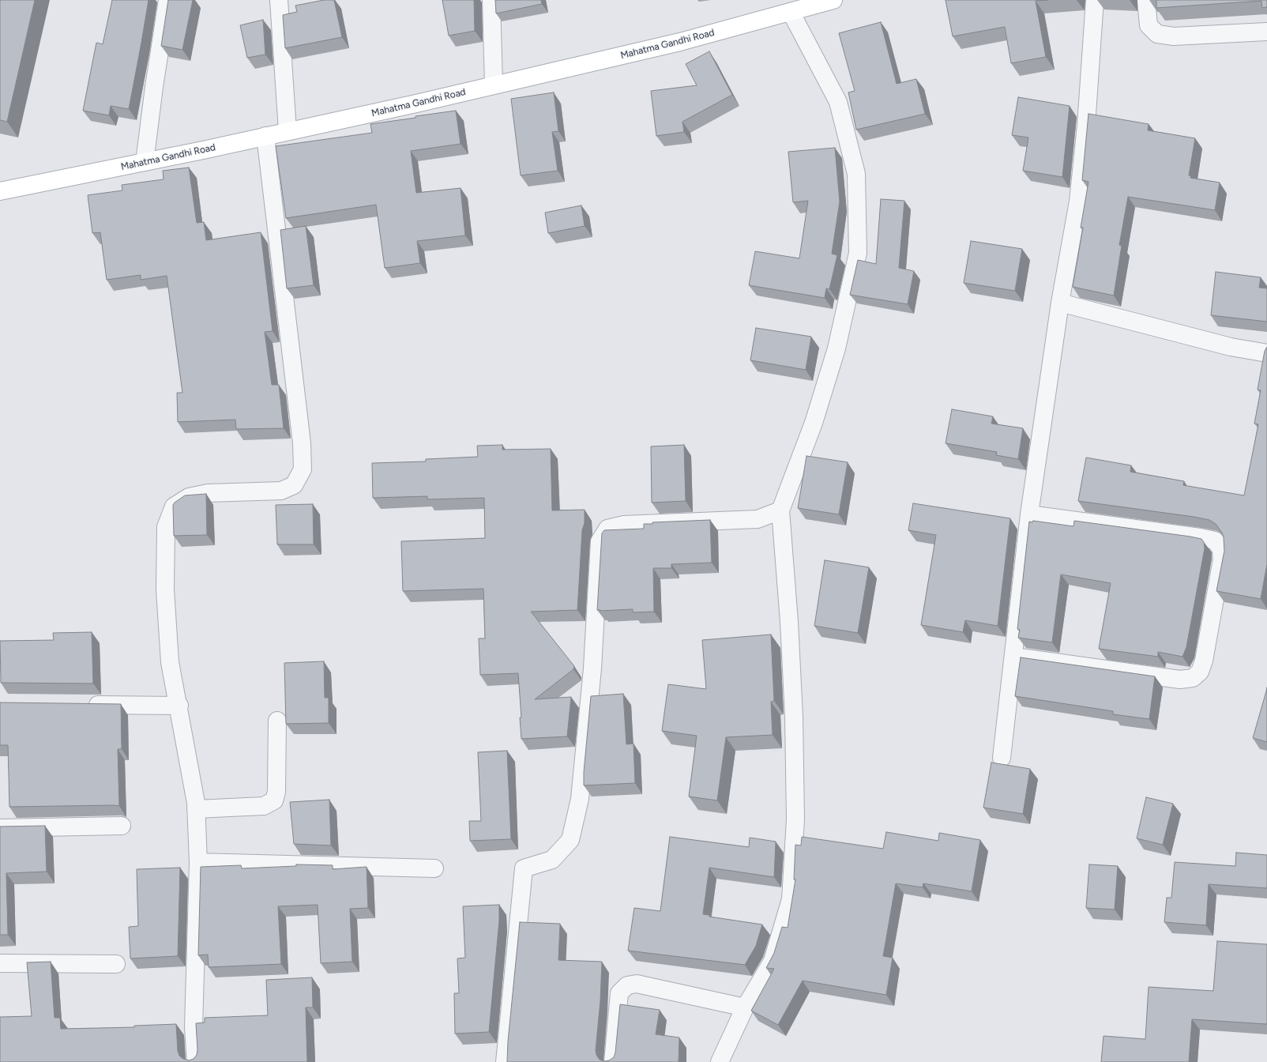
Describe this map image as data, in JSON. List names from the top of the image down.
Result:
{
  "streets": {
    "main road": ["Mahatma Gandhi Road"]
  }
}
